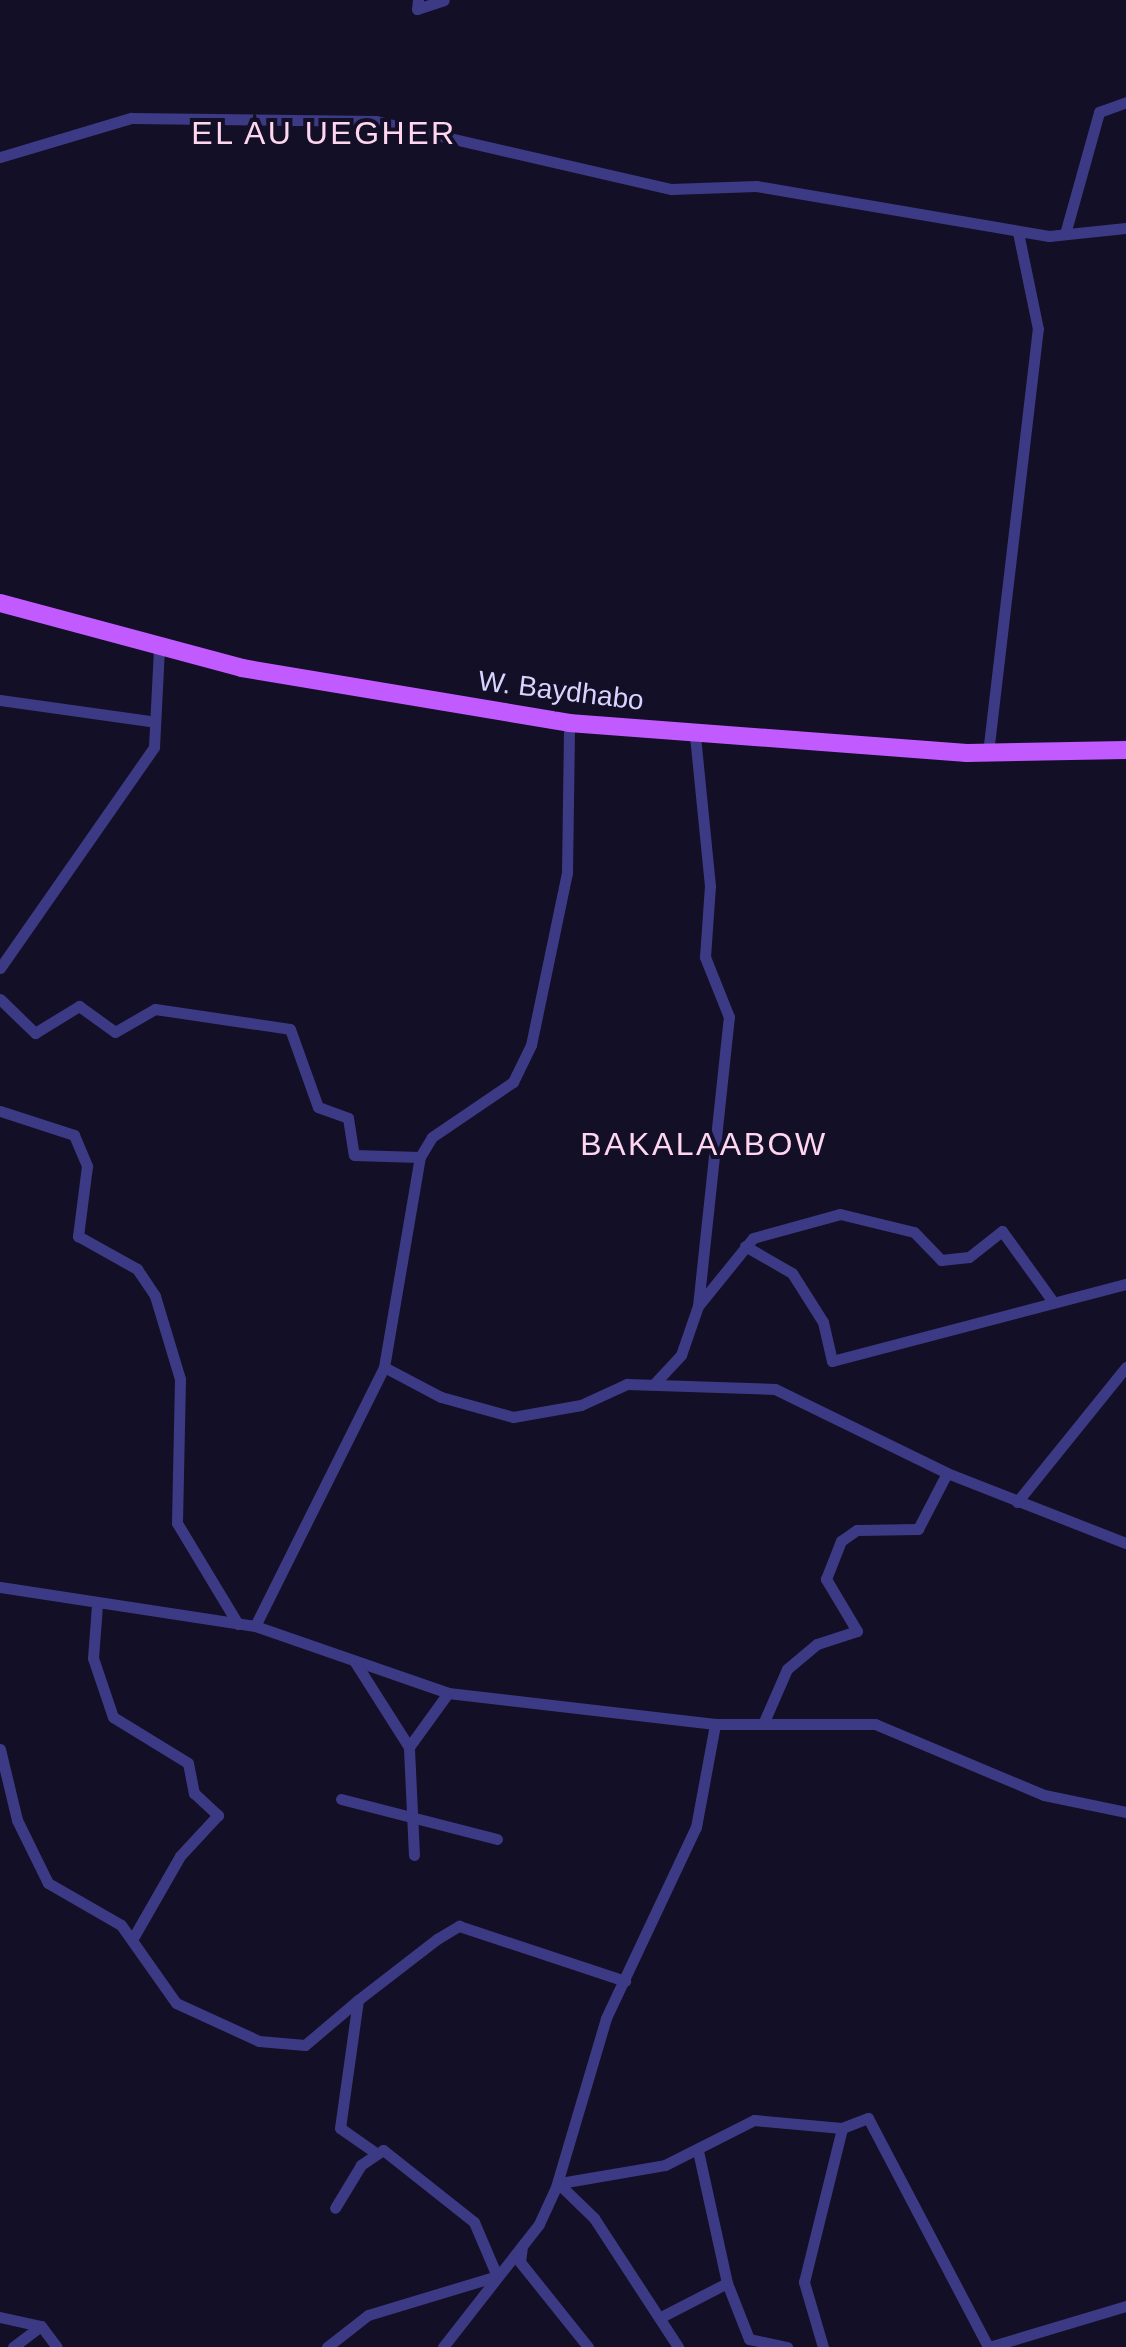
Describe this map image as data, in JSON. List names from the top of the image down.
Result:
{
  "streets": {
    "main road": ["W. Baydhabo"]
  },
  "districts": ["EL AU UEGHER", "BAKALAABOW"]
}
